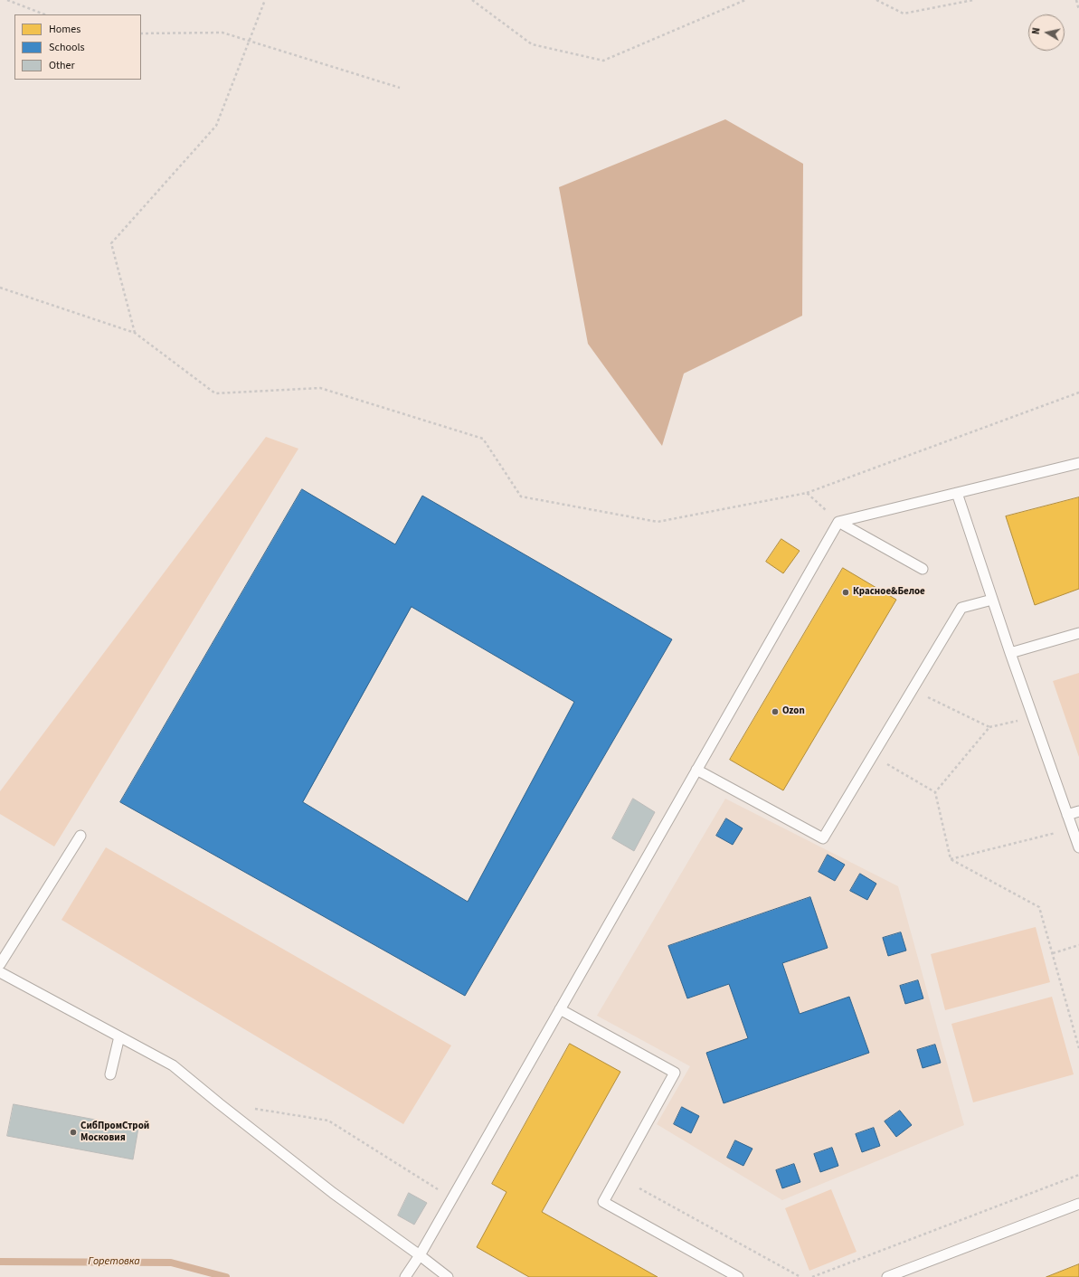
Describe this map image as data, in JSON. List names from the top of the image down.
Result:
{
  "water": ["Горетовка"],
  "places": ["Красное&Белое", "Ozon", "СибПромСтрой Московия"],
  "legend": ["Homes", "Schools", "Other"],
  "north": "left"
}
